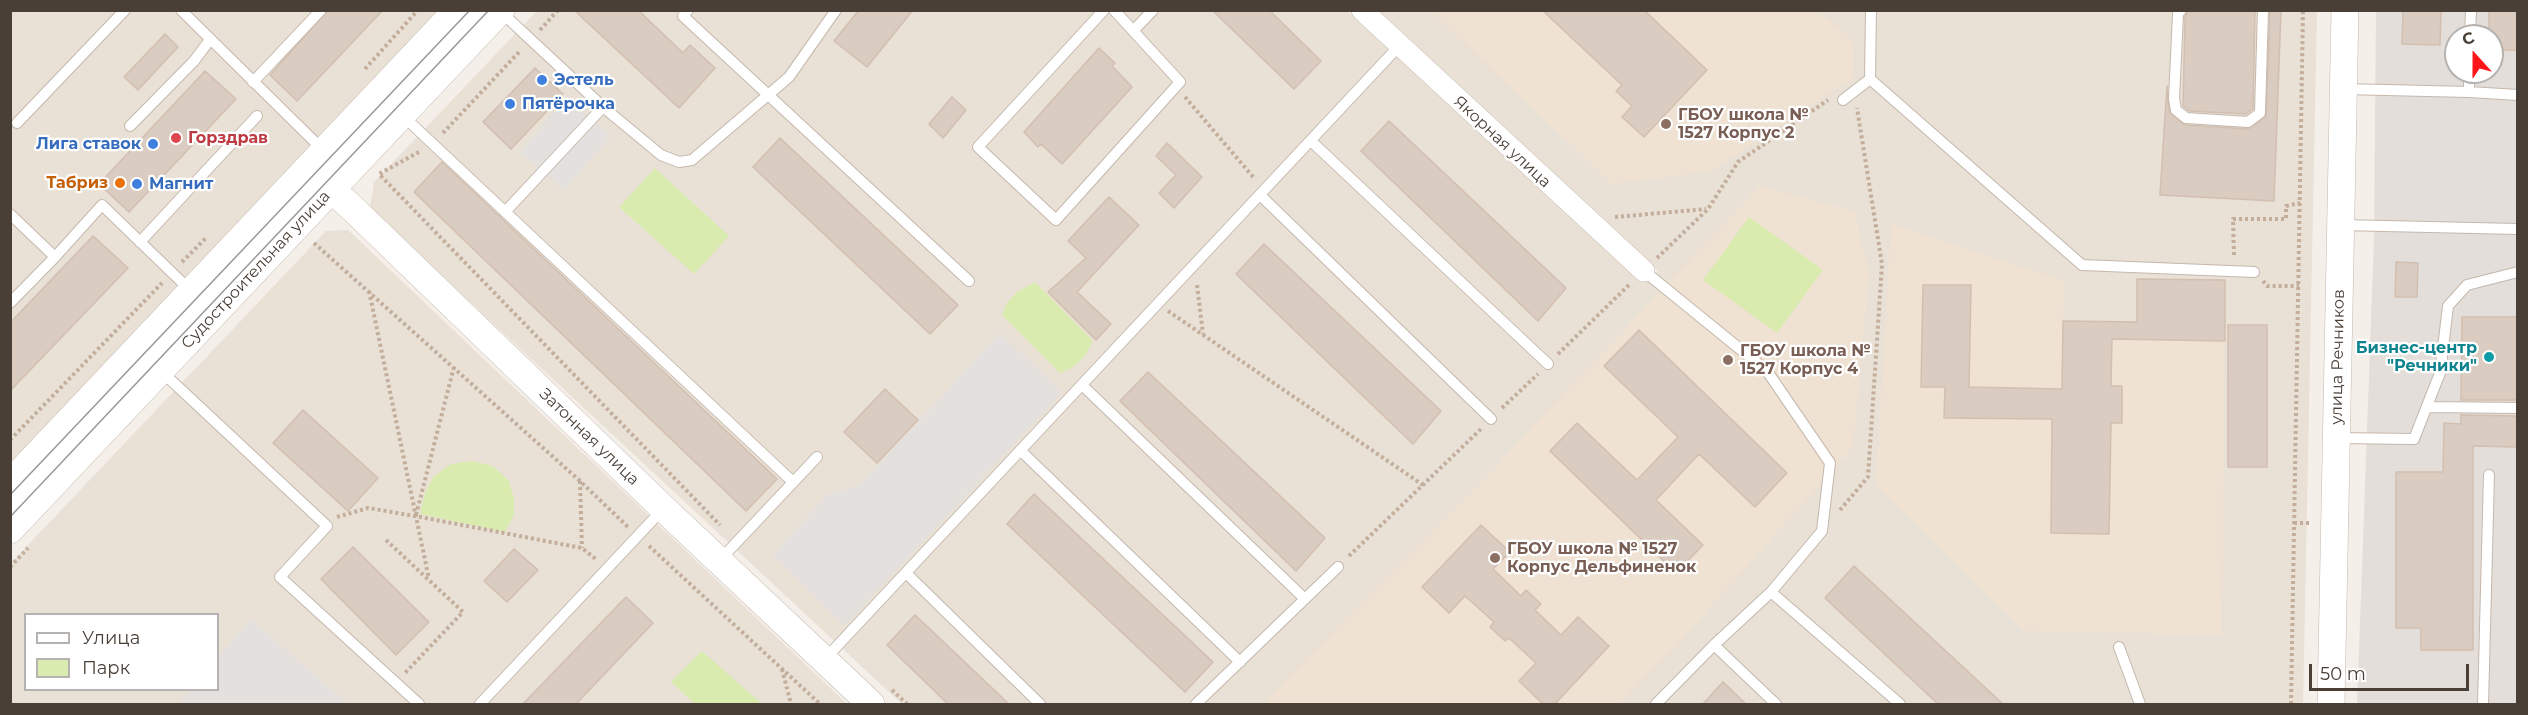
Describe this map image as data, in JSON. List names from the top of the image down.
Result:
{
  "streets": {
    "street": [
      "Якорная улица",
      "Судостроительная улица",
      "улица Речников",
      "Затонная улица"
    ]
  },
  "crossings": [
    ["Судостроительная улица", "Затонная улица"]
  ],
  "places": [
    "Эстель",
    "Пятёрочка",
    "ГБОУ школа № 1527 Корпус 2",
    "Горздрав",
    "Лига ставок",
    "Табриз",
    "Магнит",
    "Бизнес-центр \"Речники\"",
    "ГБОУ школа № 1527 Корпус 4",
    "ГБОУ школа № 1527 Корпус Дельфиненок"
  ],
  "legend": ["Улица", "Парк"],
  "scale_bar": "50 m",
  "north": "top"
}
